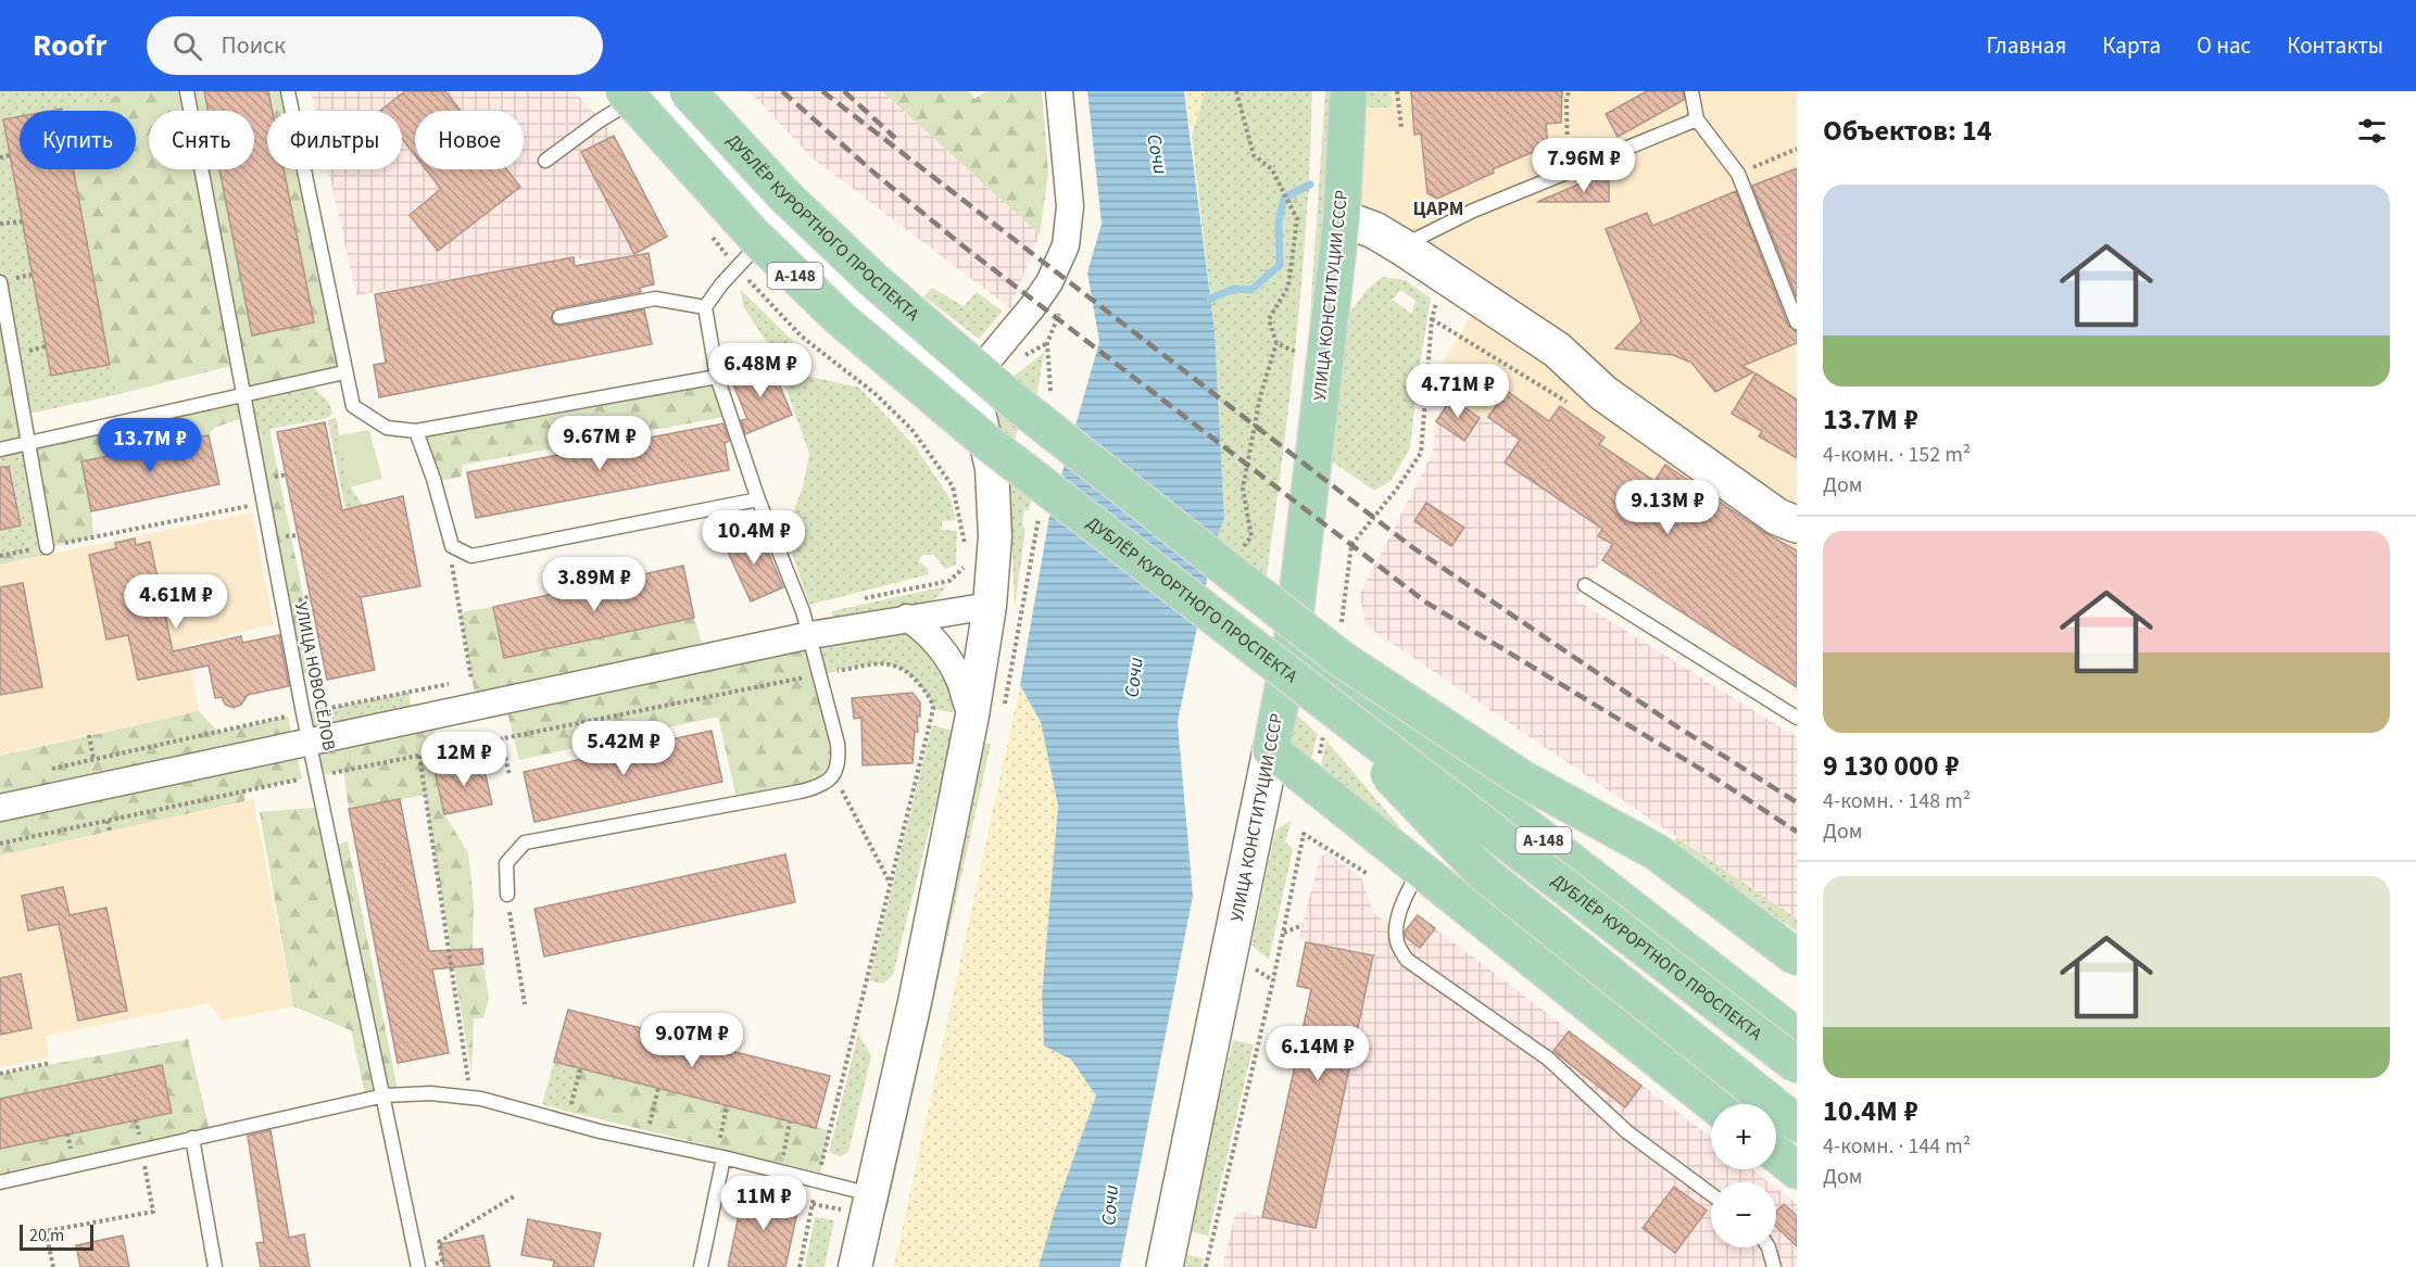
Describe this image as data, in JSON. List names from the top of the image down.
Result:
{
  "streets": {
    "main road": ["ДУБЛЁР КУРОРТНОГО ПРОСПЕКТА", "А-148", "УЛИЦА КОНСТИТУЦИИ СССР"],
    "lane": ["УЛИЦА НОВОСЁЛОВ"]
  },
  "crossings": [
    ["ДУБЛЁР КУРОРТНОГО ПРОСПЕКТА", "А-148"],
    ["А-148", "УЛИЦА КОНСТИТУЦИИ СССР"]
  ],
  "districts": ["ЦАРМ"],
  "water": ["Сочи"],
  "scale_bar": "20 m",
  "page": {
    "header": "Roofr",
    "search": "Поиск",
    "nav": [
      "Главная",
      "Карта",
      "О нас",
      "Контакты"
    ],
    "heading": "Объектов: 14",
    "chip": [
      "Купить",
      "Снять",
      "Фильтры",
      "Новое"
    ],
    "price": [
      "7.96M ₽",
      "6.48M ₽",
      "4.71M ₽",
      "9.67M ₽",
      "13.7M ₽",
      "9.13M ₽",
      "10.4M ₽",
      "3.89M ₽",
      "4.61M ₽",
      "5.42M ₽",
      "12M ₽",
      "9.07M ₽",
      "6.14M ₽",
      "11M ₽"
    ],
    "list": [
      {
        "name": "13.7M ₽",
        "note": "4-комн. · 152 m² · Дом"
      },
      {
        "name": "9 130 000 ₽",
        "note": "4-комн. · 148 m² · Дом"
      },
      {
        "name": "10.4M ₽",
        "note": "4-комн. · 144 m² · Дом"
      }
    ],
    "map_buttons": ["+", "−"],
    "scale": "20 m"
  }
}
